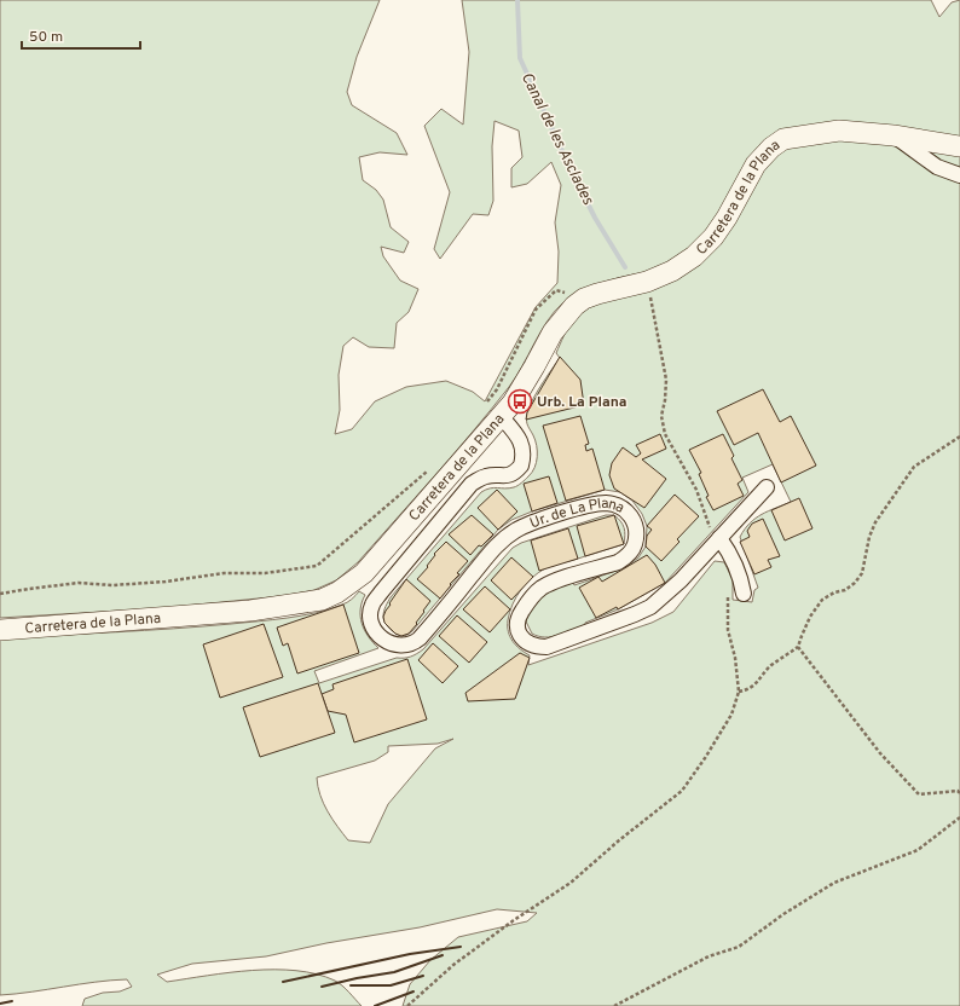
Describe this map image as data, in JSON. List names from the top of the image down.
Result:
{
  "streets": {
    "main road": ["Carretera de la Plana"],
    "street": ["Ur. de La Plana"]
  },
  "crossings": [
    ["Carretera de la Plana", "Ur. de La Plana"]
  ],
  "water": ["Canal de les Asclades"],
  "places": {
    "bus stop": ["Urb. La Plana"]
  },
  "scale_bar": "50 m"
}
